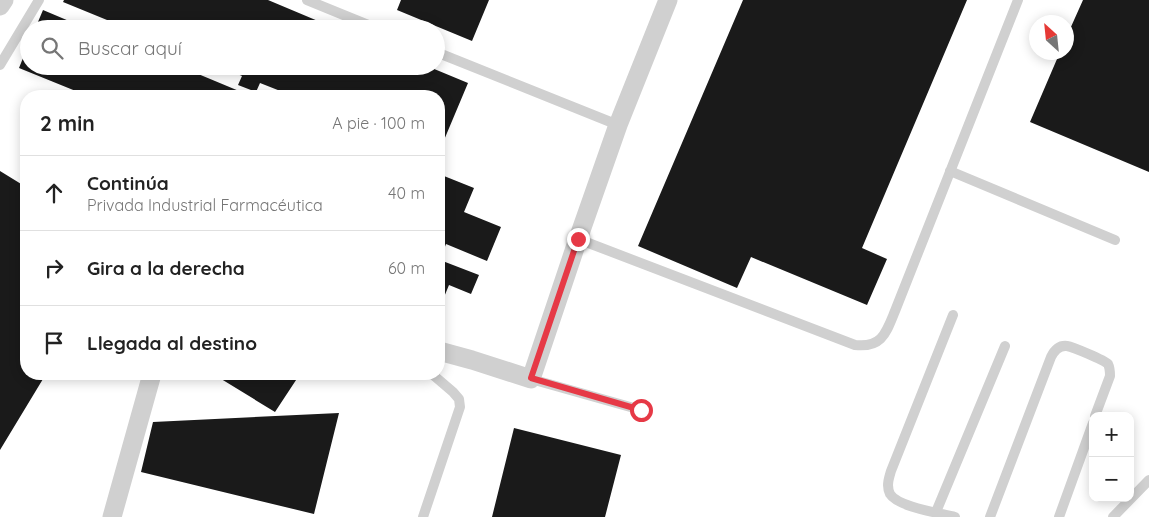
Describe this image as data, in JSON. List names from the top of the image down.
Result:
{
  "north": "top left",
  "page": {
    "search": "Buscar aquí",
    "heading": ["2 min", "A pie · 100 m"],
    "list": [
      ["Continúa", "Privada Industrial Farmacéutica", "40 m"],
      ["Gira a la derecha", "60 m"],
      "Llegada al destino"
    ],
    "map_buttons": ["+", "−"]
  }
}
